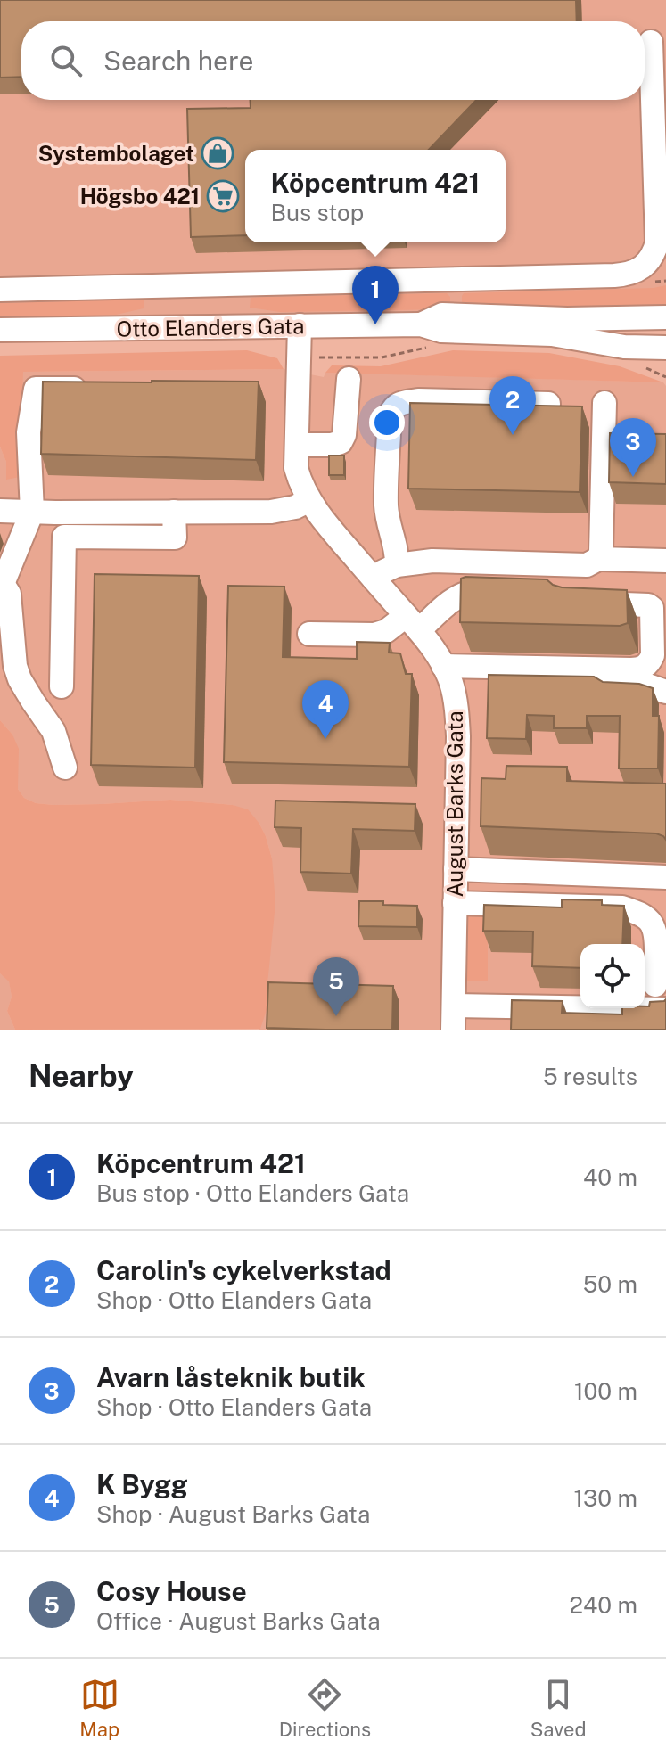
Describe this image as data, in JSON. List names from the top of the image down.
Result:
{
  "streets": {
    "street": ["Otto Elanders Gata", "August Barks Gata"]
  },
  "crossings": [
    ["Otto Elanders Gata", "August Barks Gata"]
  ],
  "places": {
    "shop": ["Systembolaget"],
    "supermarket": ["Högsbo 421"]
  },
  "page": {
    "search": "Search here",
    "popup": ["Köpcentrum 421", "Bus stop"],
    "pins": [
      "1",
      "2",
      "3",
      "4",
      "5"
    ],
    "heading": ["Nearby", "5 results"],
    "list": [
      {
        "mark": "1",
        "name": "Köpcentrum 421",
        "note": "Bus stop · Otto Elanders Gata",
        "value": "40 m"
      },
      {
        "mark": "2",
        "name": "Carolin's cykelverkstad",
        "note": "Shop · Otto Elanders Gata",
        "value": "50 m"
      },
      {
        "mark": "3",
        "name": "Avarn låsteknik butik",
        "note": "Shop · Otto Elanders Gata",
        "value": "100 m"
      },
      {
        "mark": "4",
        "name": "K Bygg",
        "note": "Shop · August Barks Gata",
        "value": "130 m"
      },
      {
        "mark": "5",
        "name": "Cosy House",
        "note": "Office · August Barks Gata",
        "value": "240 m"
      }
    ],
    "nav": ["Map", "Directions", "Saved"]
  }
}
